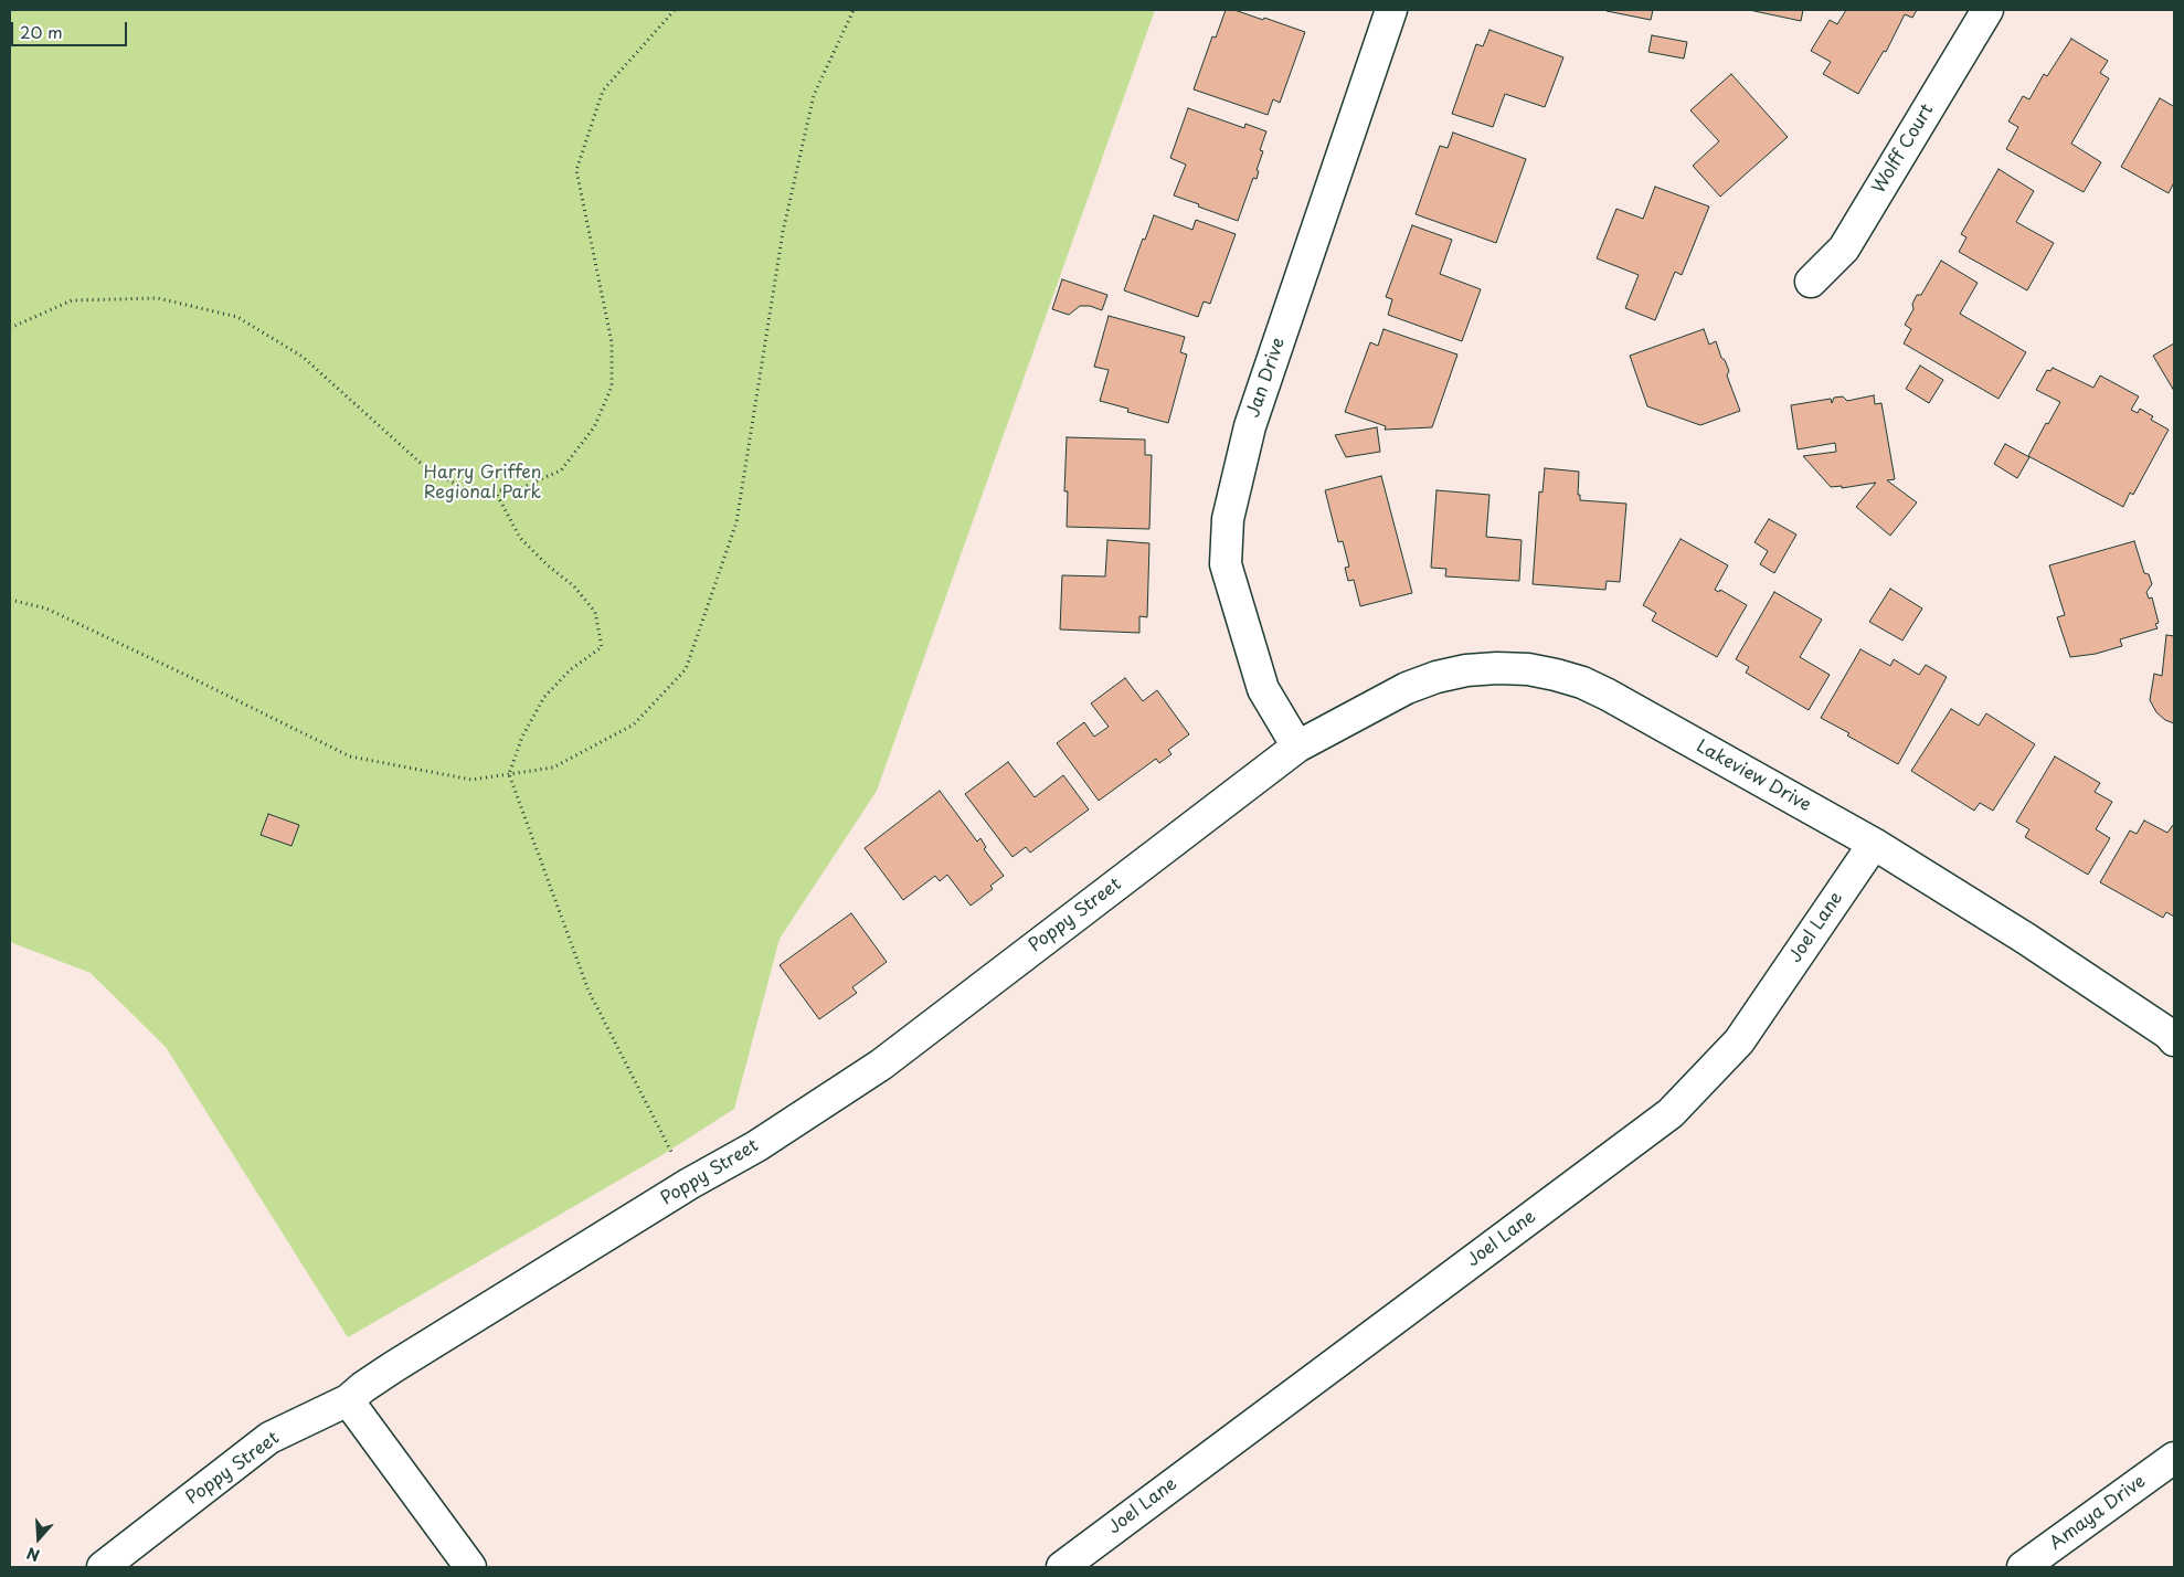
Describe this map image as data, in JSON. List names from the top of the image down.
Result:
{
  "streets": {
    "street": [
      "Wolff Court",
      "Jan Drive",
      "Lakeview Drive",
      "Poppy Street",
      "Joel Lane",
      "Amaya Drive"
    ]
  },
  "crossings": [
    ["Jan Drive", "Lakeview Drive"],
    ["Jan Drive", "Poppy Street"],
    ["Lakeview Drive", "Poppy Street"],
    ["Lakeview Drive", "Joel Lane"]
  ],
  "parks": ["Harry Griffen Regional Park"],
  "scale_bar": "20 m",
  "north": "bottom"
}
